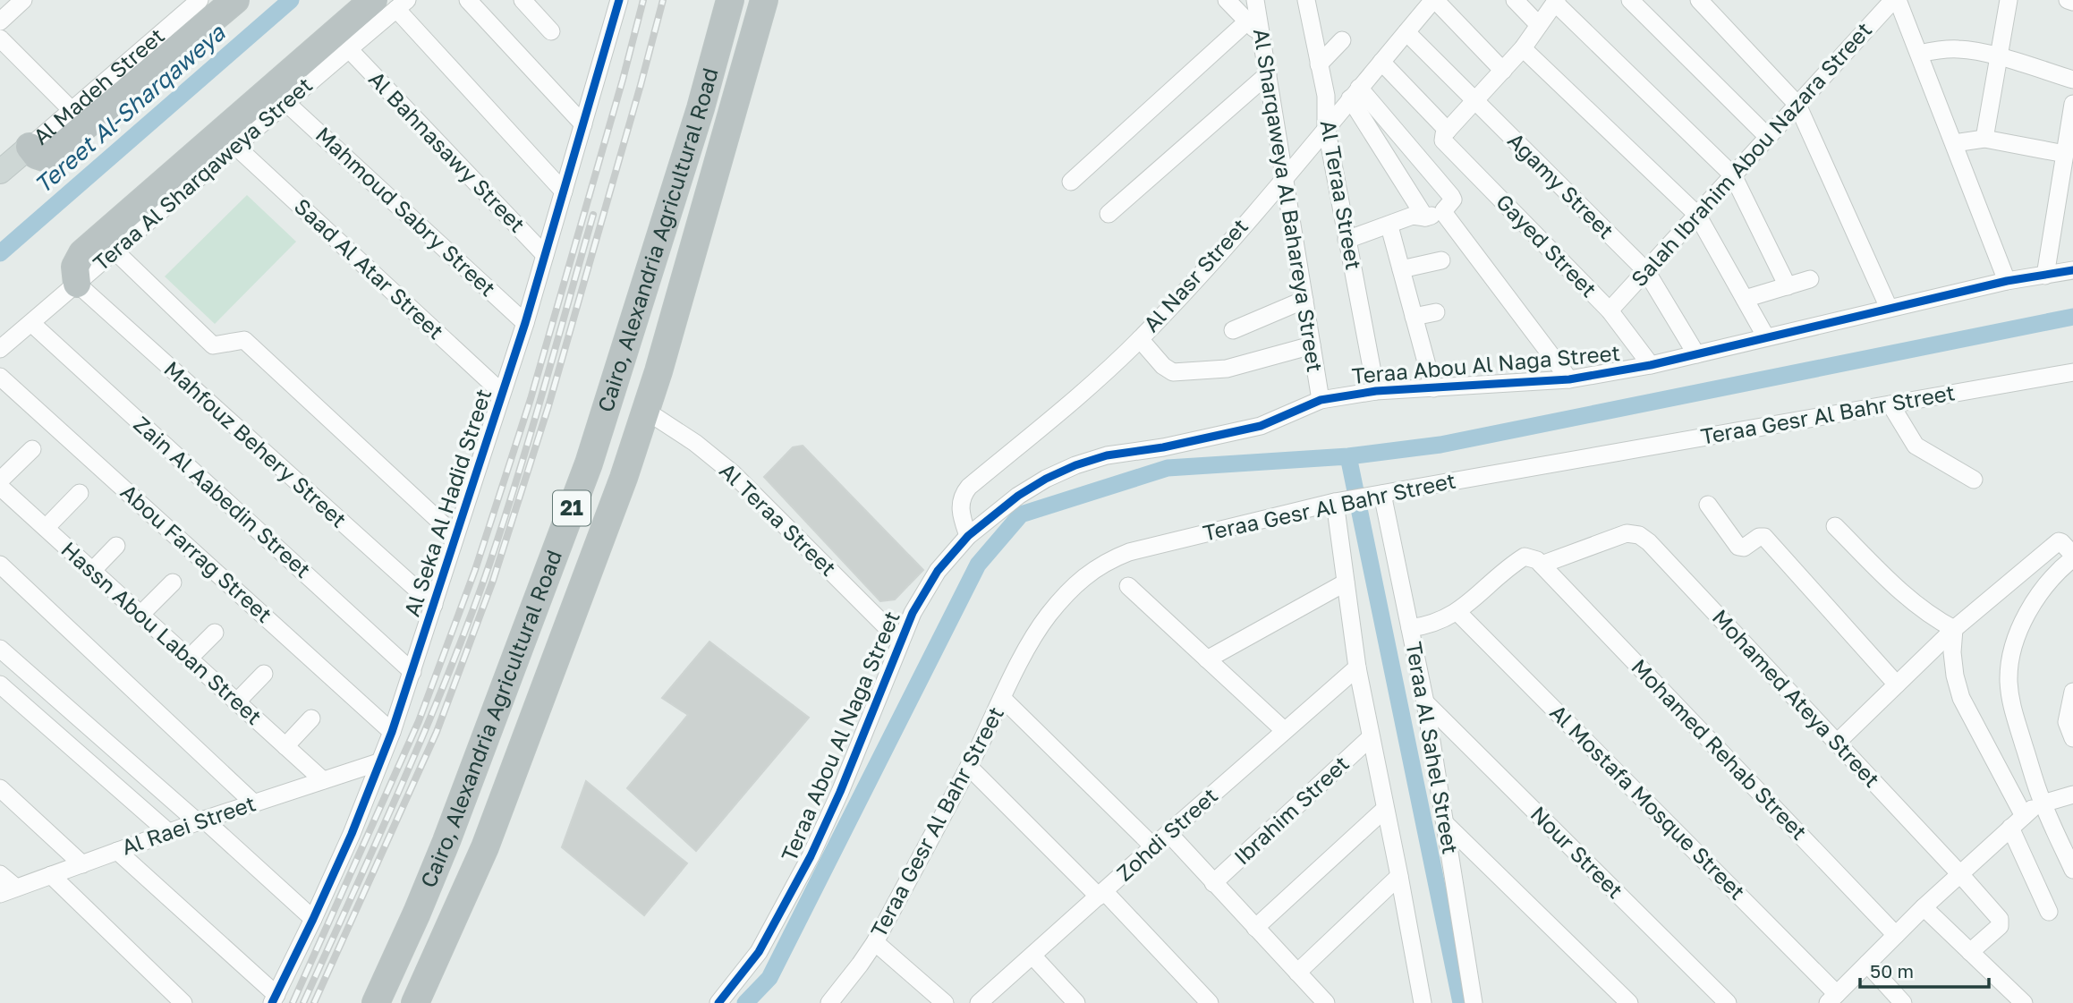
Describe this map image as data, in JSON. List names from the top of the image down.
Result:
{
  "streets": {
    "highway": ["Cairo, Alexandria Agricultural Road", "21"],
    "main road": ["Al Madeh Street"],
    "street": [
      "Al Bahnasawy Street",
      "Salah Ibrahim Abou Nazara Street",
      "Teraa Al Sharqaweya Street",
      "Agamy Street",
      "Al Teraa Street",
      "Al Sharqaweya Al Bahareya Street",
      "Mahmoud Sabry Street",
      "Gayed Street",
      "Saad Al Atar Street",
      "Al Nasr Street",
      "Teraa Abou Al Naga Street",
      "Teraa Gesr Al Bahr Street",
      "Mahfouz Behery Street",
      "Zain Al Aabedin Street",
      "Al Seka Al Hadid Street",
      "Abou Farrag Street",
      "Hassn Abou Laban Street",
      "Mohamed Ateya Street",
      "Teraa Al Sahel Street",
      "Mohamed Rehab Street",
      "Al Mostafa Mosque Street",
      "Ibrahim Street",
      "Al Raei Street",
      "Zohdi Street",
      "Nour Street"
    ]
  },
  "crossings": [
    ["Al Bahnasawy Street", "Teraa Al Sharqaweya Street"],
    ["Al Bahnasawy Street", "Al Seka Al Hadid Street"],
    ["Salah Ibrahim Abou Nazara Street", "Agamy Street"],
    ["Salah Ibrahim Abou Nazara Street", "Gayed Street"],
    ["Teraa Al Sharqaweya Street", "Mahmoud Sabry Street"],
    ["Teraa Al Sharqaweya Street", "Saad Al Atar Street"],
    ["Teraa Al Sharqaweya Street", "Mahfouz Behery Street"],
    ["Teraa Al Sharqaweya Street", "Zain Al Aabedin Street"],
    ["Agamy Street", "Al Nasr Street"],
    ["Agamy Street", "Teraa Abou Al Naga Street"],
    ["Al Teraa Street", "Cairo, Alexandria Agricultural Road"],
    ["Al Teraa Street", "Al Nasr Street"],
    ["Al Teraa Street", "Teraa Abou Al Naga Street"],
    ["Al Sharqaweya Al Bahareya Street", "Al Nasr Street"],
    ["Al Sharqaweya Al Bahareya Street", "Teraa Abou Al Naga Street"],
    ["Mahmoud Sabry Street", "Al Seka Al Hadid Street"],
    ["Gayed Street", "Teraa Abou Al Naga Street"],
    ["Saad Al Atar Street", "Al Seka Al Hadid Street"],
    ["Al Nasr Street", "Teraa Abou Al Naga Street"],
    ["Teraa Gesr Al Bahr Street", "Teraa Al Sahel Street"],
    ["Mahfouz Behery Street", "Al Seka Al Hadid Street"],
    ["Zain Al Aabedin Street", "Al Seka Al Hadid Street"],
    ["Al Seka Al Hadid Street", "Abou Farrag Street"],
    ["Al Seka Al Hadid Street", "Al Raei Street"],
    ["Hassn Abou Laban Street", "Al Raei Street"],
    ["Mohamed Ateya Street", "Mohamed Rehab Street"],
    ["Teraa Al Sahel Street", "Nour Street"]
  ],
  "water": ["Tereet Al-Sharqaweya"],
  "scale_bar": "50 m"
}
